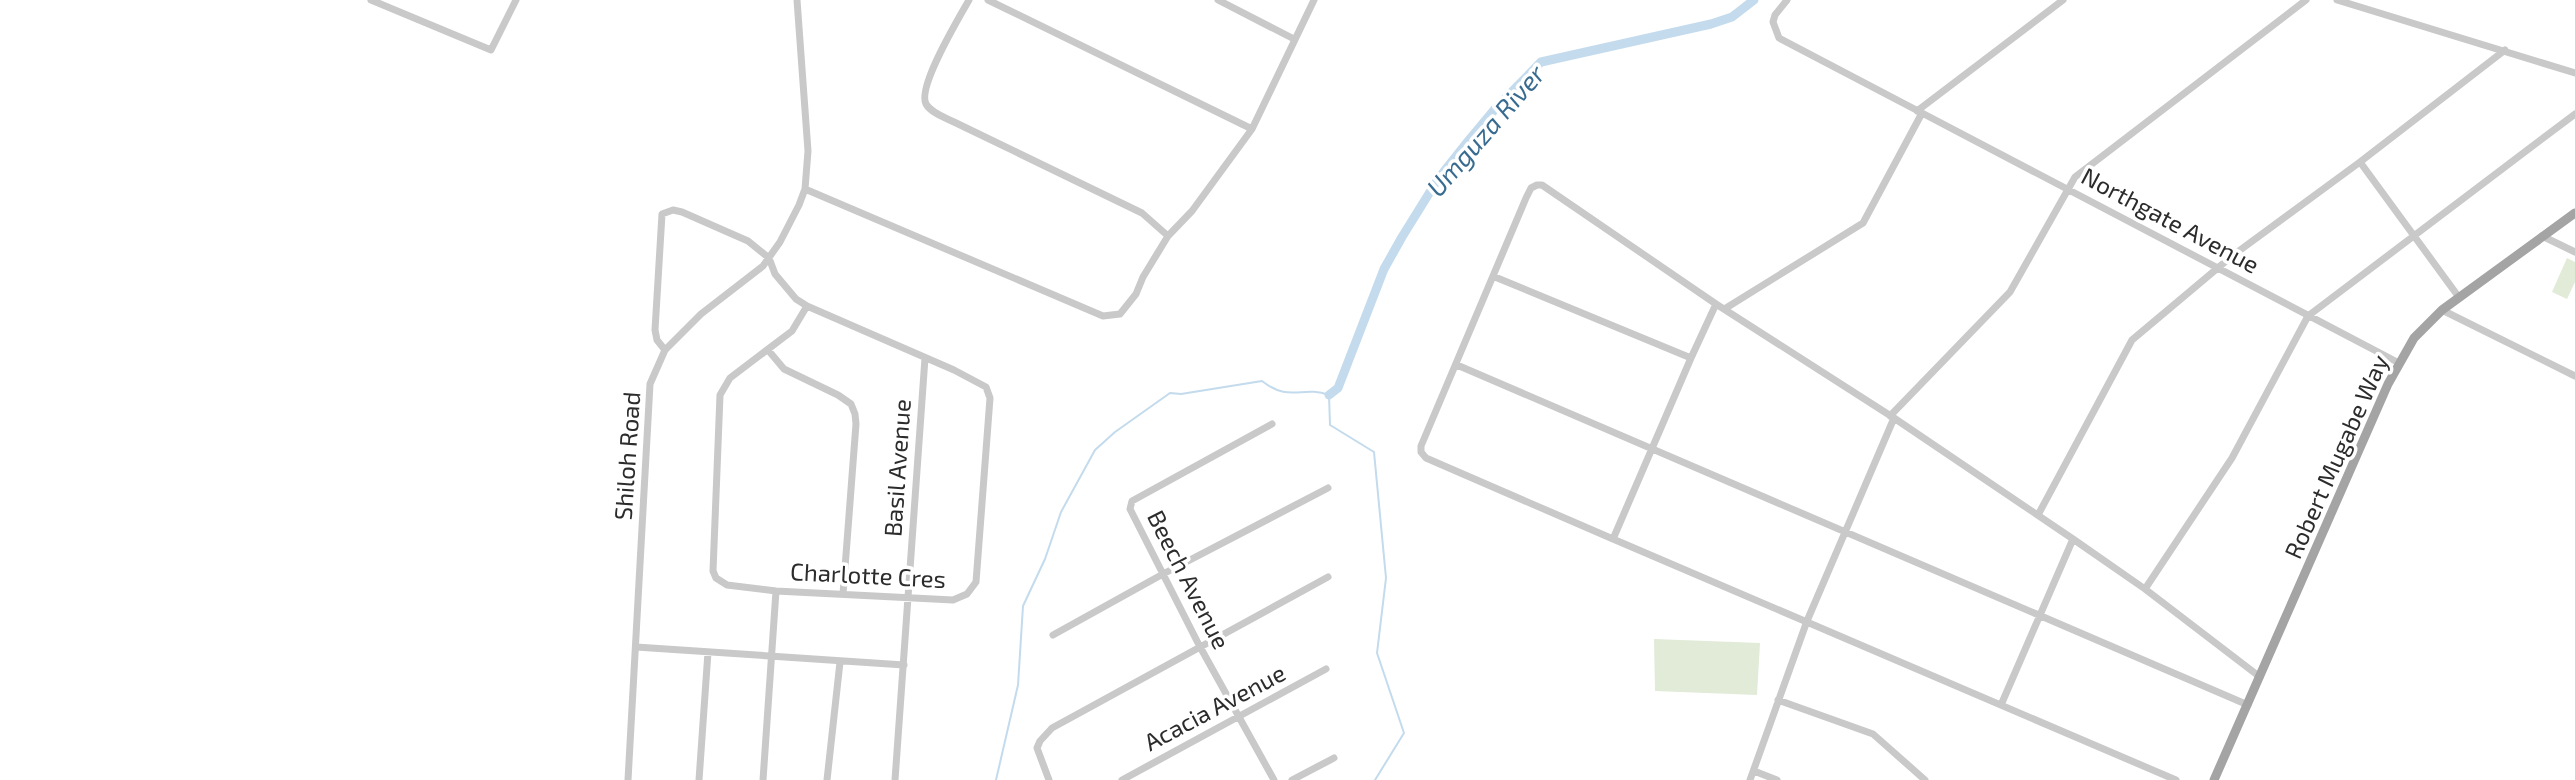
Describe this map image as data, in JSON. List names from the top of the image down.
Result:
{
  "streets": {
    "main road": ["Robert Mugabe Way"],
    "street": [
      "Northgate Avenue",
      "Shiloh Road",
      "Basil Avenue",
      "Charlotte Cres",
      "Beech Avenue",
      "Acacia Avenue"
    ]
  },
  "crossings": [
    ["Northgate Avenue", "Robert Mugabe Way"],
    ["Basil Avenue", "Charlotte Cres"],
    ["Beech Avenue", "Acacia Avenue"]
  ],
  "water": ["Umguza River"]
}
